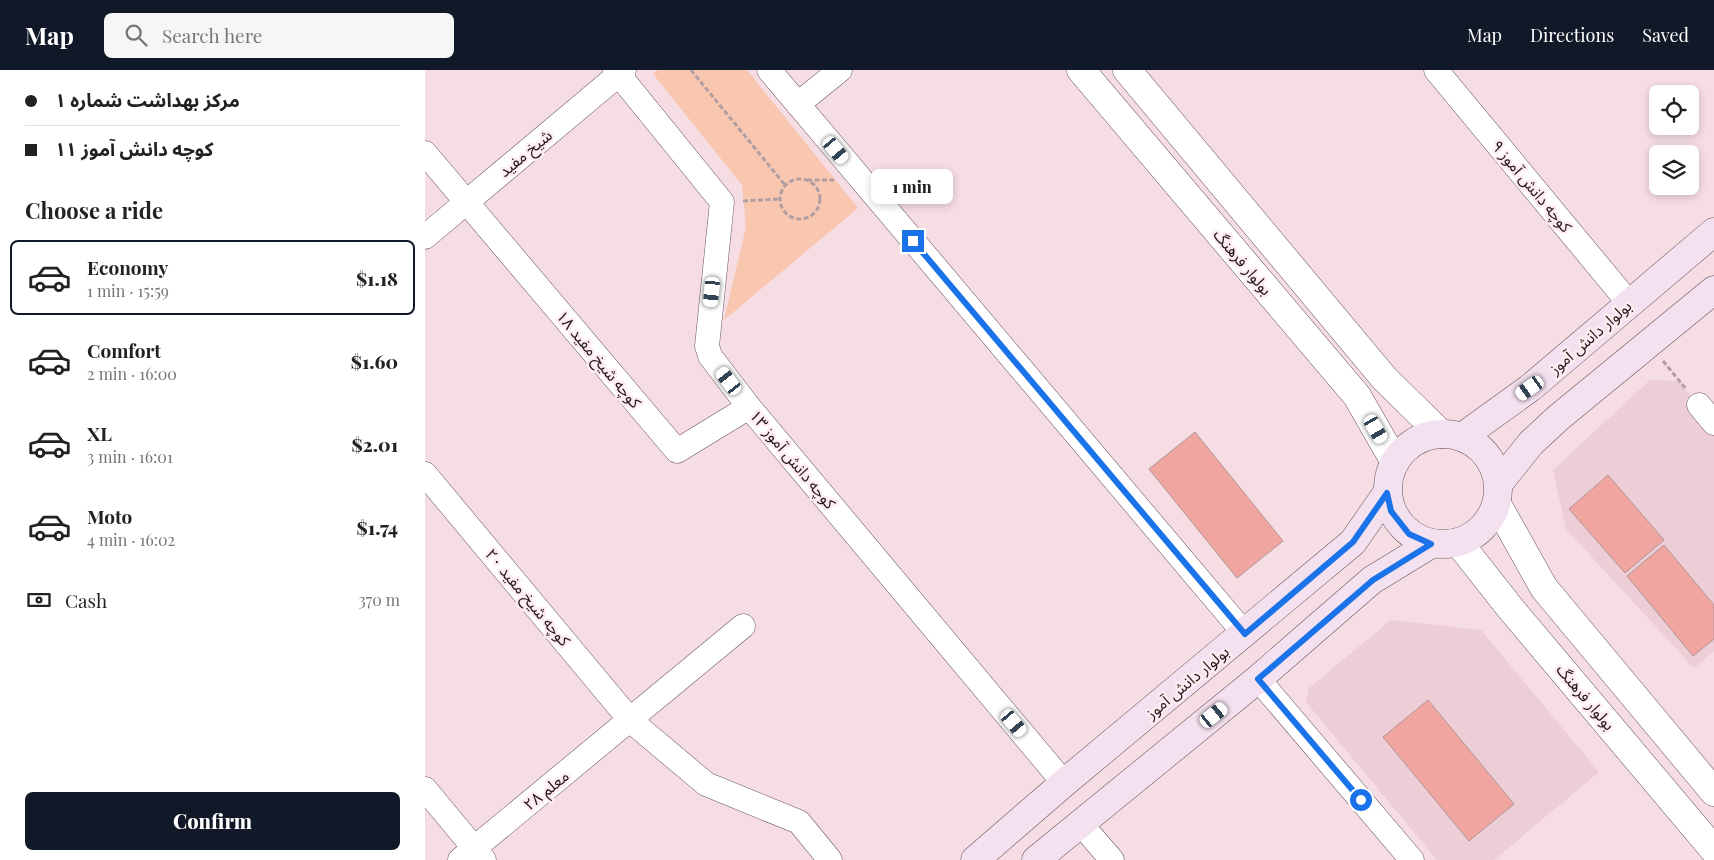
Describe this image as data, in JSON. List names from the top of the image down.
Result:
{
  "streets": {
    "main road": ["بولوار دانش آموز"],
    "street": [
      "شیخ مفید",
      "کوچه دانش آموز ۹",
      "بولوار فرهنگ",
      "کوچه شیخ مفید ۱۸",
      "کوچه دانش آموز ۱۳",
      "کوچه شیخ مفید ۲۰",
      "معلم ۲۸"
    ]
  },
  "crossings": [
    ["شیخ مفید", "کوچه شیخ مفید ۱۸"],
    ["کوچه دانش آموز ۹", "بولوار دانش آموز"],
    ["بولوار فرهنگ", "بولوار دانش آموز"],
    ["بولوار دانش آموز", "کوچه دانش آموز ۱۳"],
    ["کوچه شیخ مفید ۱۸", "کوچه دانش آموز ۱۳"],
    ["کوچه شیخ مفید ۲۰", "معلم ۲۸"]
  ],
  "page": {
    "header": "Map",
    "search": "Search here",
    "nav": ["Map", "Directions", "Saved"],
    "banner": ["مرکز بهداشت شماره ۱", "کوچه دانش آموز ۱۱"],
    "bubble": "1 min",
    "heading": "Choose a ride",
    "list": [
      {
        "name": "Economy",
        "note": "1 min · 15:59",
        "value": "$1.18"
      },
      {
        "name": "Comfort",
        "note": "2 min · 16:00",
        "value": "$1.60"
      },
      {
        "name": "XL",
        "note": "3 min · 16:01",
        "value": "$2.01"
      },
      {
        "name": "Moto",
        "note": "4 min · 16:02",
        "value": "$1.74"
      }
    ],
    "pay": ["Cash", "370 m"],
    "buttons": "Confirm"
  }
}
